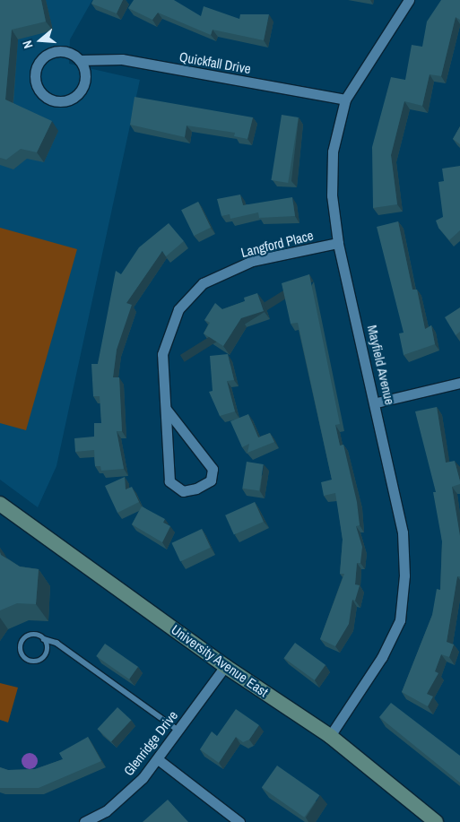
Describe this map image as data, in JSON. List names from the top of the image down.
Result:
{
  "streets": {
    "main road": ["University Avenue East"],
    "street": [
      "Quickfall Drive",
      "Langford Place",
      "Mayfield Avenue",
      "Glenridge Drive"
    ]
  },
  "crossings": [
    ["Quickfall Drive", "Mayfield Avenue"],
    ["Langford Place", "Mayfield Avenue"],
    ["Mayfield Avenue", "University Avenue East"],
    ["University Avenue East", "Glenridge Drive"]
  ],
  "north": "left"
}
